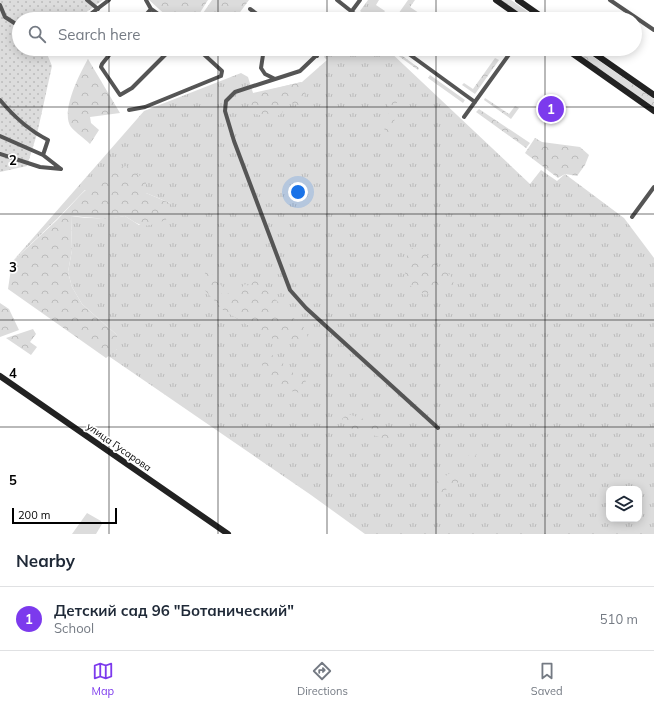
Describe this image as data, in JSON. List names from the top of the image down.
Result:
{
  "streets": {
    "street": ["улица Гусарова"]
  },
  "scale_bar": "200 m",
  "page": {
    "search": "Search here",
    "pins": "1",
    "scale": "200 m",
    "heading": "Nearby",
    "list": [
      {
        "mark": "1",
        "name": "Детский сад 96 \"Ботанический\"",
        "note": "School",
        "value": "510 m"
      }
    ],
    "nav": ["Map", "Directions", "Saved"]
  },
  "grid": {
    "rows": [
      "2",
      "3",
      "4",
      "5"
    ]
  }
}
